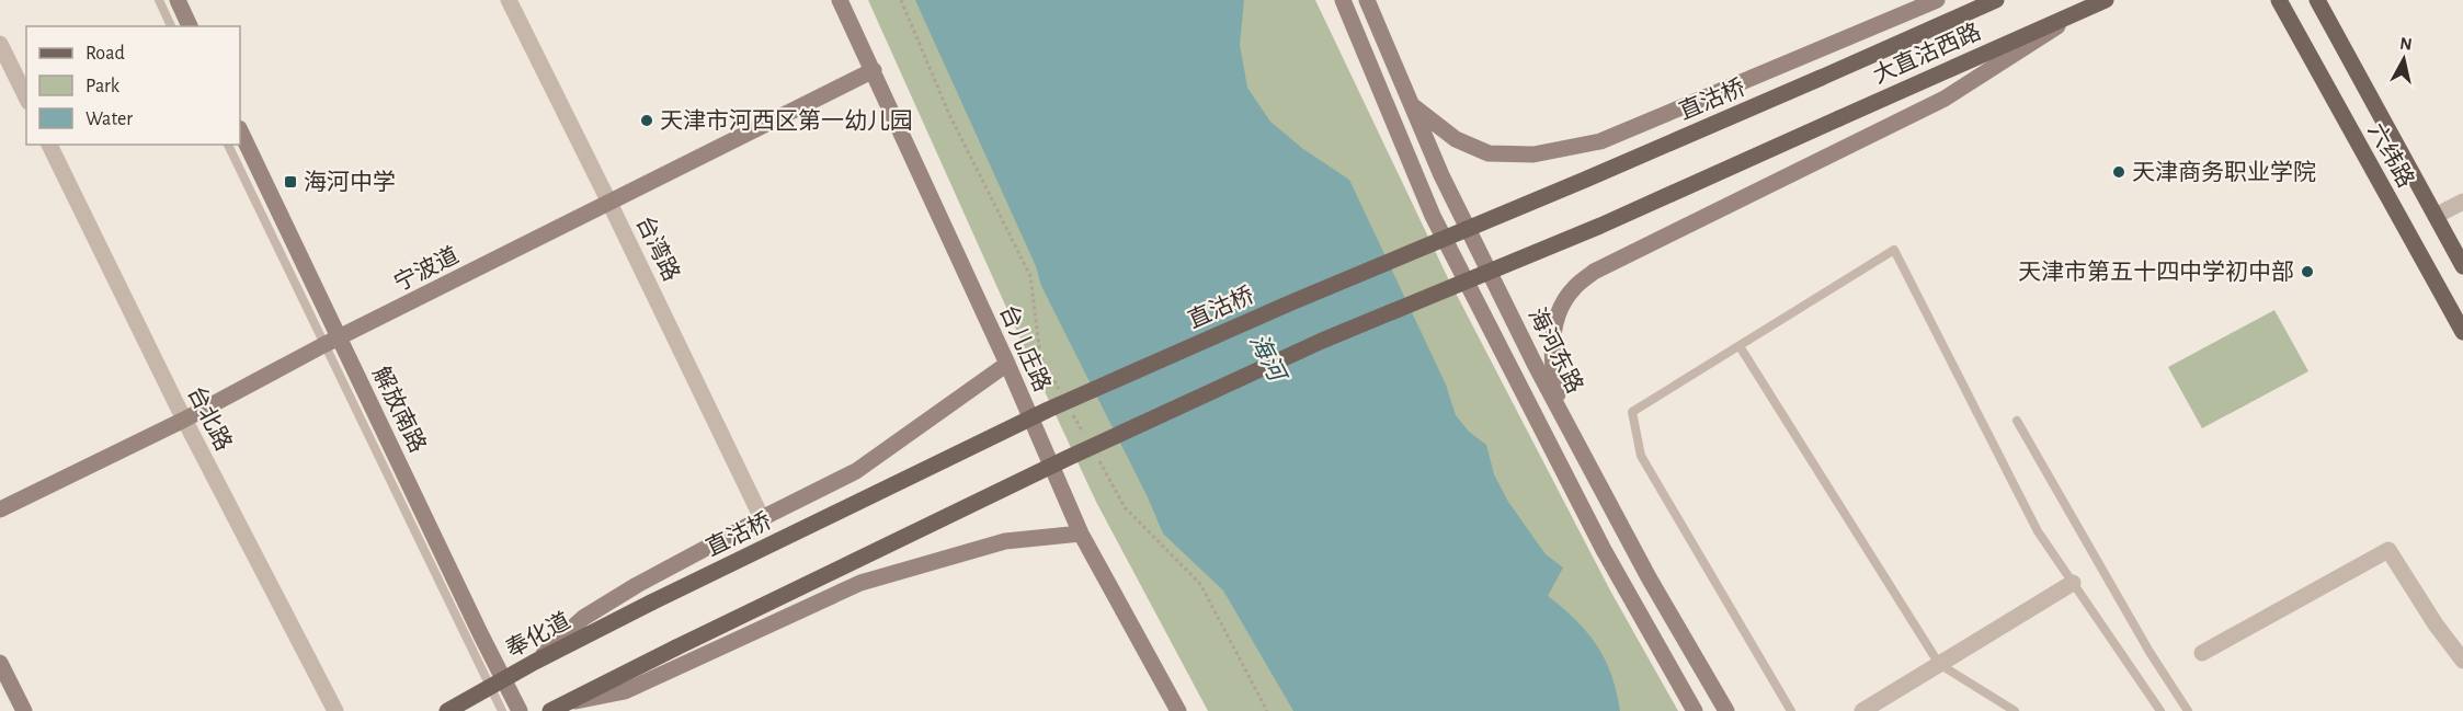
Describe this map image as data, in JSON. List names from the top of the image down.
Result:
{
  "streets": {
    "main road": [
      "大直沽西路",
      "直沽桥",
      "六纬路",
      "宁波道",
      "台儿庄路",
      "海河东路",
      "解放南路",
      "奉化道"
    ],
    "street": ["台湾路", "台北路"]
  },
  "crossings": [
    ["大直沽西路", "直沽桥"],
    ["直沽桥", "奉化道"],
    ["台湾路", "宁波道"],
    ["宁波道", "台儿庄路"],
    ["宁波道", "解放南路"],
    ["宁波道", "台北路"],
    ["解放南路", "奉化道"]
  ],
  "water": ["海河"],
  "places": {
    "other": ["天津市河西区第一幼儿园", "天津商务职业学院", "天津市第五十四中学初中部"],
    "transit": ["海河中学"]
  },
  "legend": ["Road", "Park", "Water"],
  "north": "top"
}
